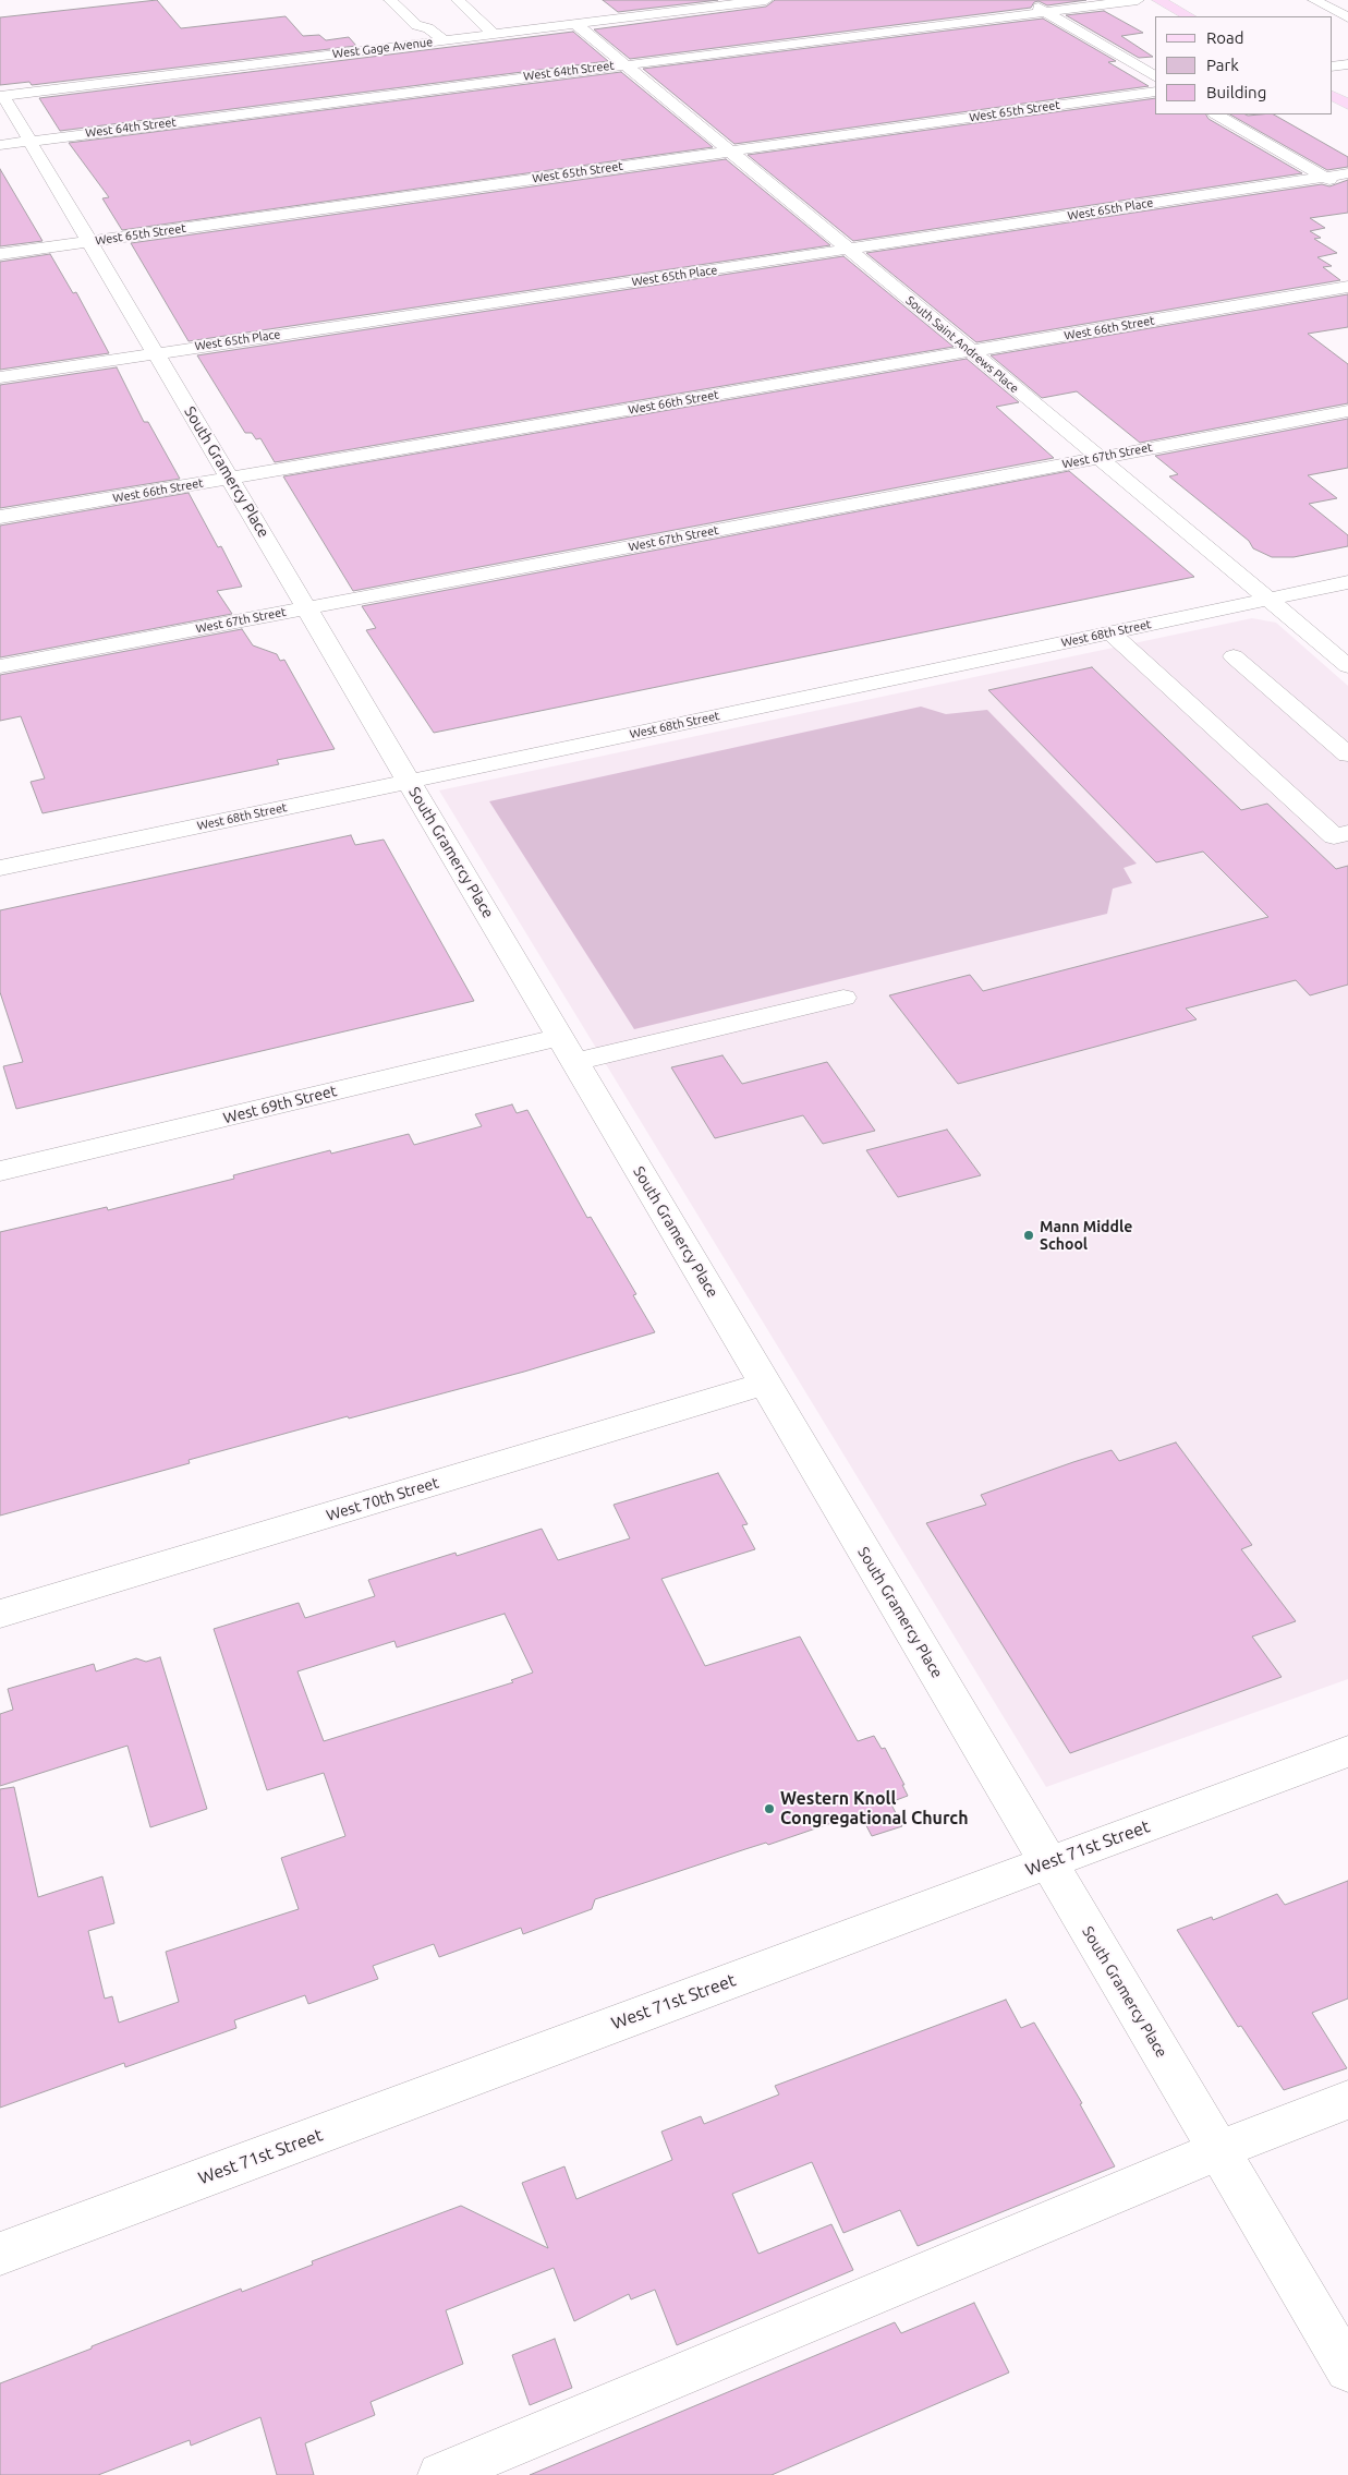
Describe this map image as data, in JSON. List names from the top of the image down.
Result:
{
  "streets": {
    "street": [
      "West Gage Avenue",
      "West 64th Street",
      "West 65th Street",
      "West 65th Place",
      "West 66th Street",
      "South Saint Andrews Place",
      "West 67th Street",
      "South Gramercy Place",
      "West 68th Street",
      "West 69th Street",
      "West 70th Street",
      "West 71st Street"
    ]
  },
  "crossings": [
    ["West Gage Avenue", "South Saint Andrews Place"],
    ["West Gage Avenue", "South Gramercy Place"],
    ["West 64th Street", "South Saint Andrews Place"],
    ["West 64th Street", "South Gramercy Place"],
    ["West 65th Street", "South Saint Andrews Place"],
    ["West 65th Street", "South Gramercy Place"],
    ["West 65th Place", "South Saint Andrews Place"],
    ["West 65th Place", "South Gramercy Place"],
    ["West 66th Street", "South Saint Andrews Place"],
    ["West 66th Street", "South Gramercy Place"],
    ["South Saint Andrews Place", "West 67th Street"],
    ["South Saint Andrews Place", "West 68th Street"],
    ["West 67th Street", "South Gramercy Place"],
    ["South Gramercy Place", "West 68th Street"],
    ["South Gramercy Place", "West 69th Street"],
    ["South Gramercy Place", "West 70th Street"],
    ["South Gramercy Place", "West 71st Street"]
  ],
  "places": ["Mann Middle School", "Western Knoll Congregational Church"],
  "legend": ["Road", "Park", "Building"]
}
